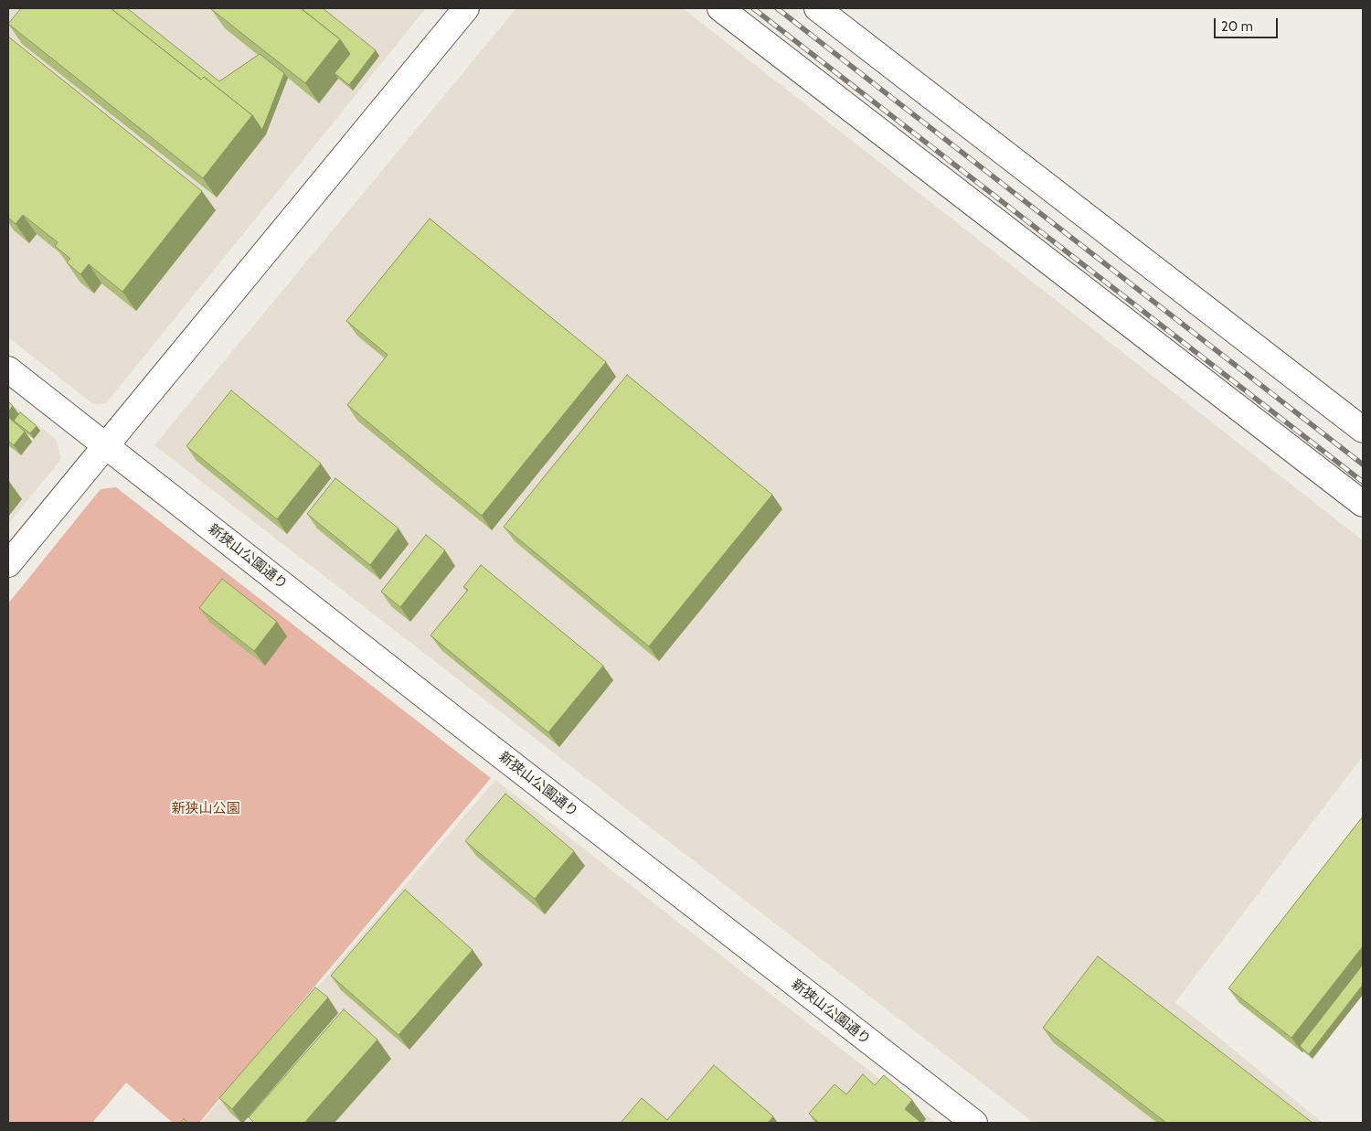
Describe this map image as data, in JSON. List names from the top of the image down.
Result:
{
  "streets": {
    "street": ["新狭山公園通り"]
  },
  "parks": ["新狭山公園"],
  "scale_bar": "20 m"
}
